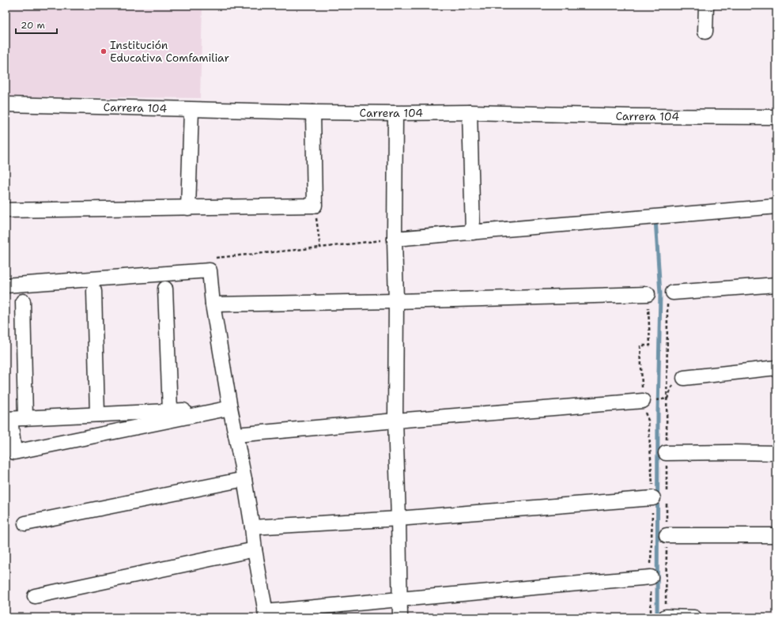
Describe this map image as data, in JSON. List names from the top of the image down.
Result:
{
  "streets": {
    "street": ["Carrera 104"]
  },
  "places": ["Institución Educativa Comfamiliar"],
  "scale_bar": "20 m"
}
